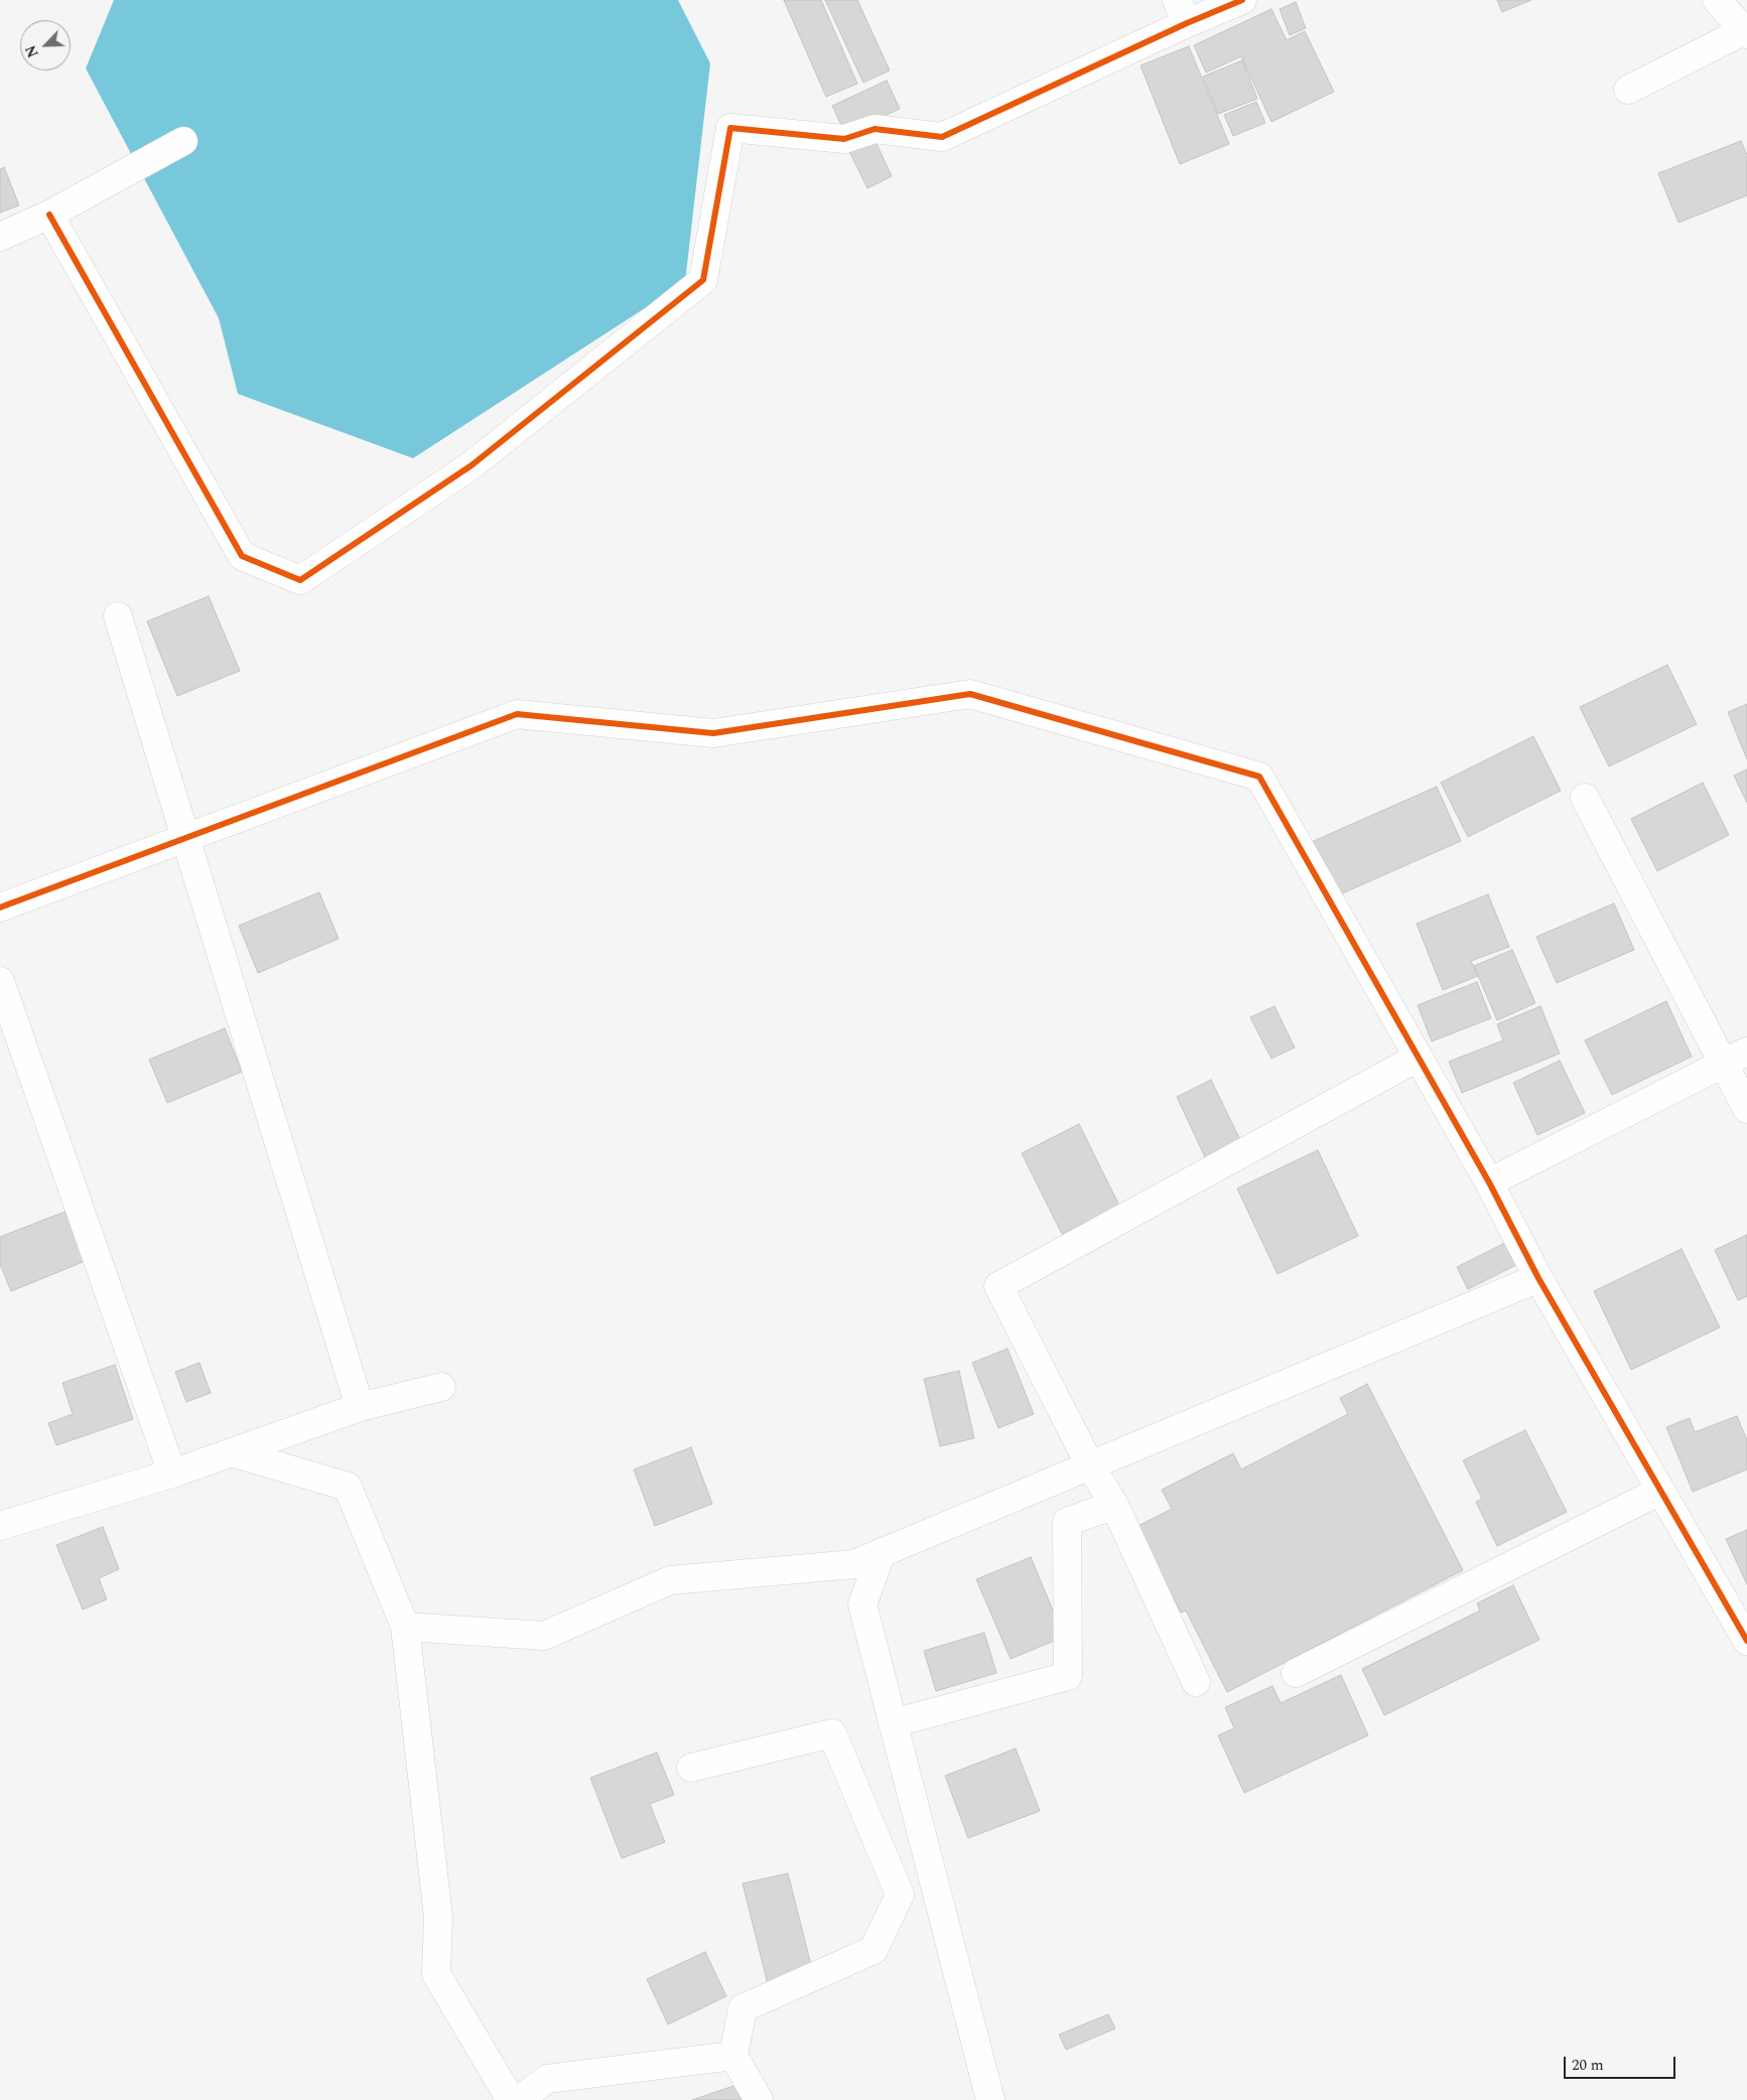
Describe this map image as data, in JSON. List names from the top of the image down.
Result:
{
  "scale_bar": "20 m",
  "north": "bottom left"
}
